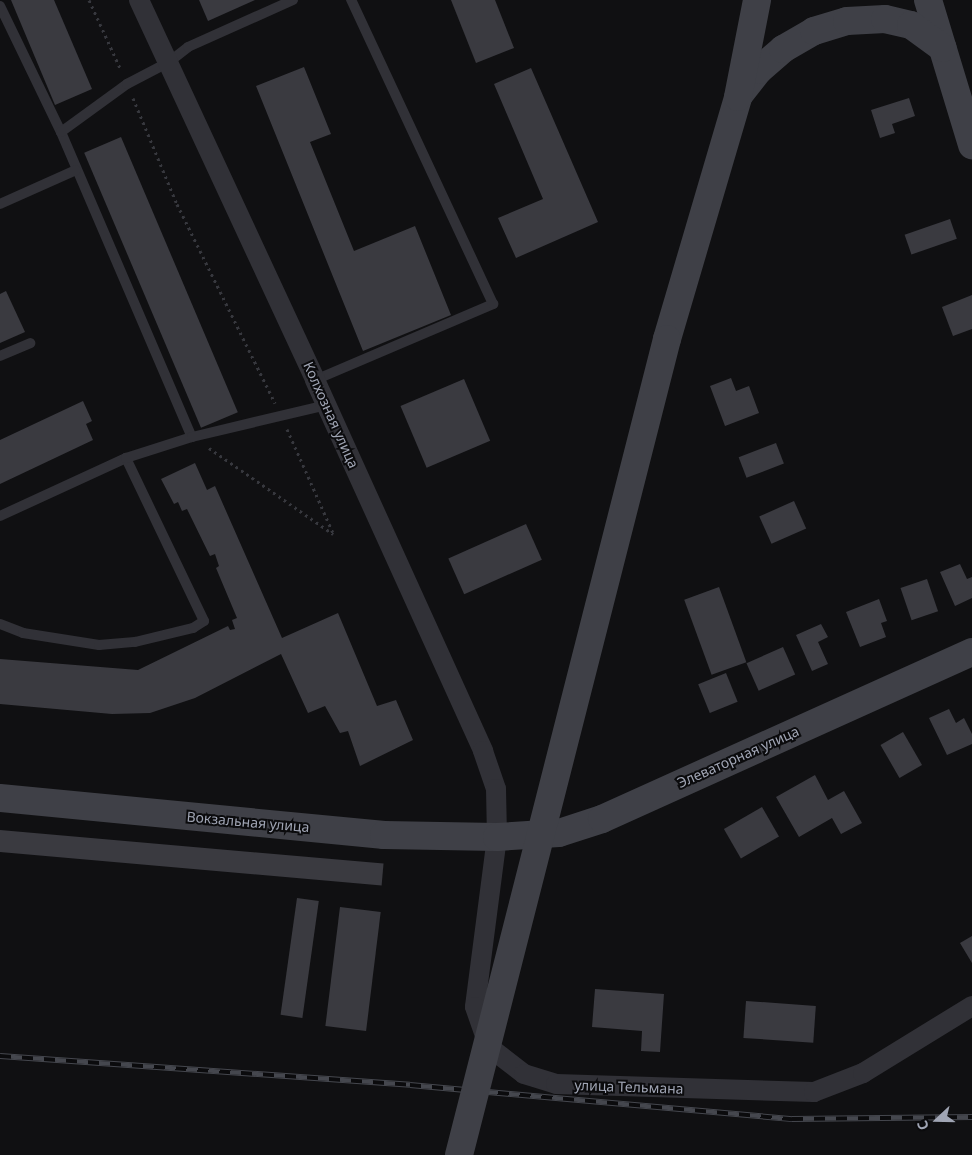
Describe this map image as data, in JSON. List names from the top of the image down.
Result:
{
  "streets": {
    "street": [
      "Колхозная улица",
      "Элеваторная улица",
      "Вокзальная улица",
      "улица Тельмана"
    ]
  },
  "crossings": [
    ["Колхозная улица", "Элеваторная улица"],
    ["Колхозная улица", "Вокзальная улица"],
    ["Колхозная улица", "улица Тельмана"],
    ["Элеваторная улица", "Вокзальная улица"],
    ["Элеваторная улица", "улица Тельмана"],
    ["Вокзальная улица", "улица Тельмана"]
  ],
  "north": "left"
}
